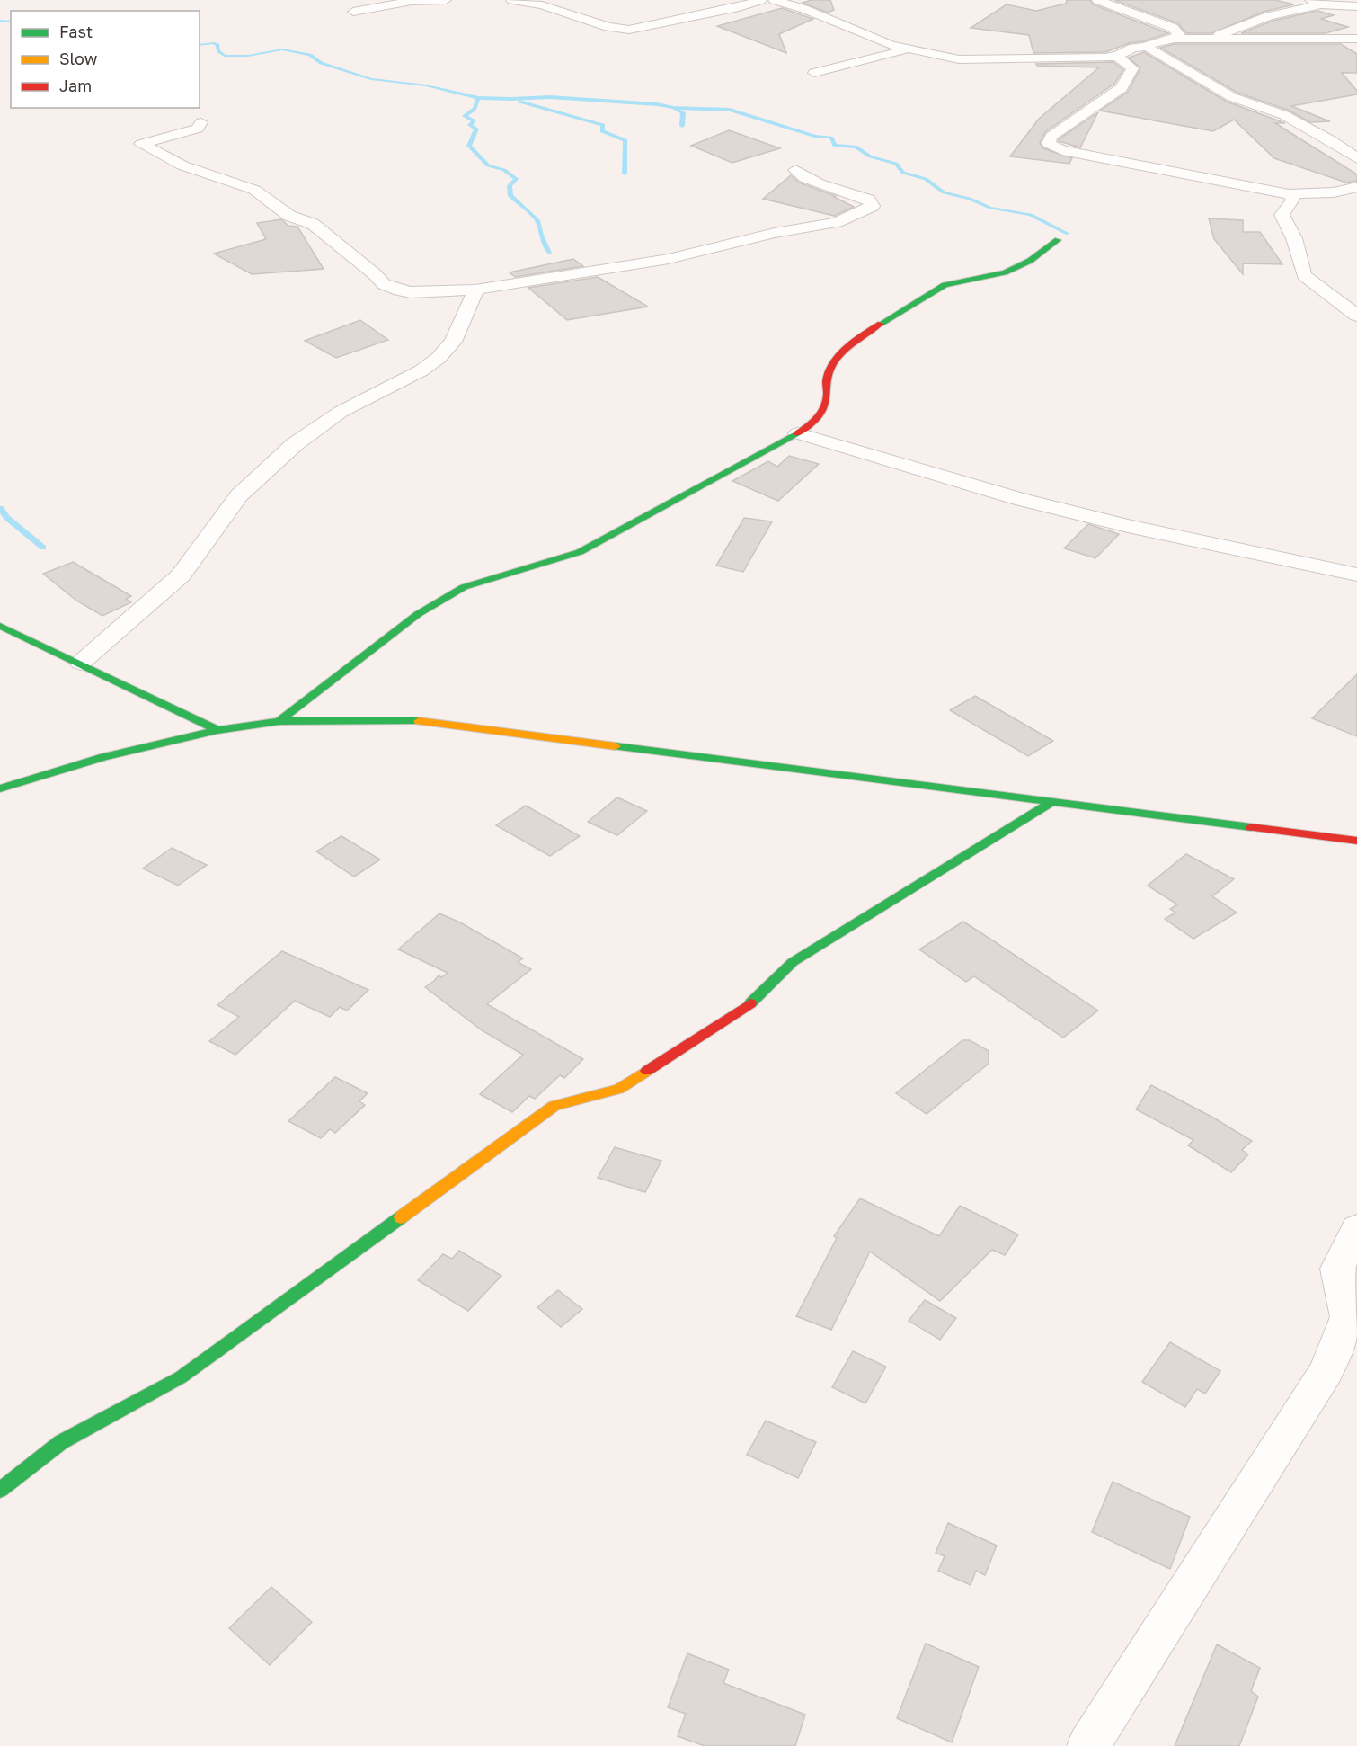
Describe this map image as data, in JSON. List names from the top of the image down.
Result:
{
  "legend": ["Fast", "Slow", "Jam"]
}
